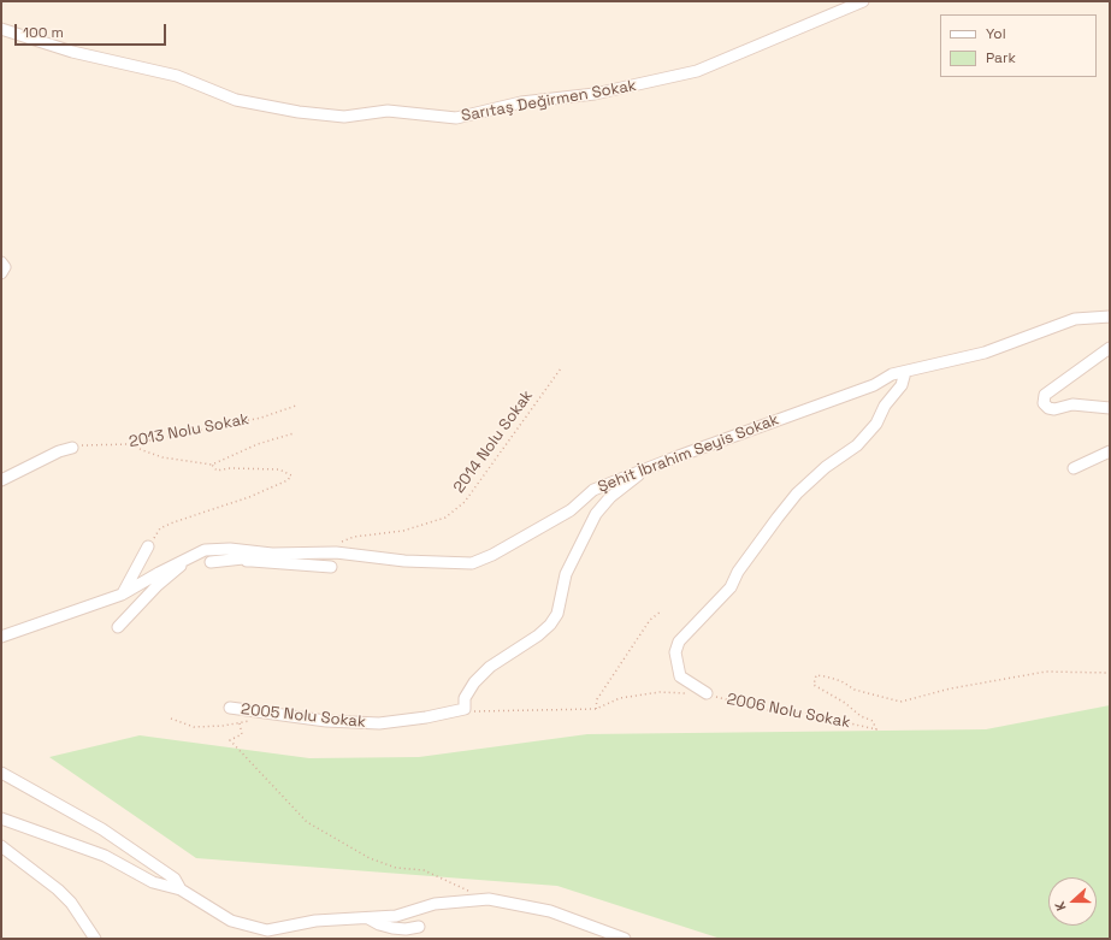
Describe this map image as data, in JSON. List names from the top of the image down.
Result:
{
  "streets": {
    "street": [
      "Sarıtaş Değirmen Sokak",
      "Şehit İbrahim Seyis Sokak",
      "2006 Nolu Sokak",
      "2005 Nolu Sokak"
    ],
    "path": ["2013 Nolu Sokak", "2014 Nolu Sokak"]
  },
  "crossings": [
    ["2014 Nolu Sokak", "Şehit İbrahim Seyis Sokak"],
    ["Şehit İbrahim Seyis Sokak", "2006 Nolu Sokak"]
  ],
  "legend": ["Yol", "Park"],
  "scale_bar": "100 m",
  "north": "left"
}
